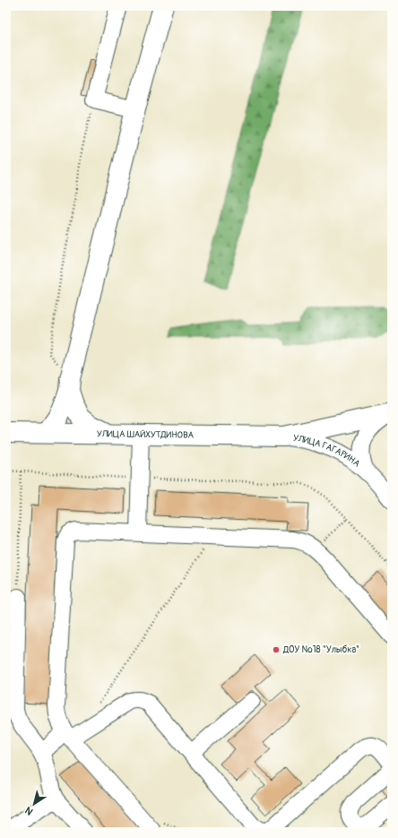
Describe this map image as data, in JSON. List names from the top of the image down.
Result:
{
  "streets": {
    "main road": ["УЛИЦА ШАЙХУТДИНОВА"],
    "street": ["УЛИЦА ГАГАРИНА"]
  },
  "crossings": [
    ["УЛИЦА ШАЙХУТДИНОВА", "УЛИЦА ГАГАРИНА"]
  ],
  "places": ["ДОУ №18 \"Улыбка\""],
  "north": "bottom left"
}
